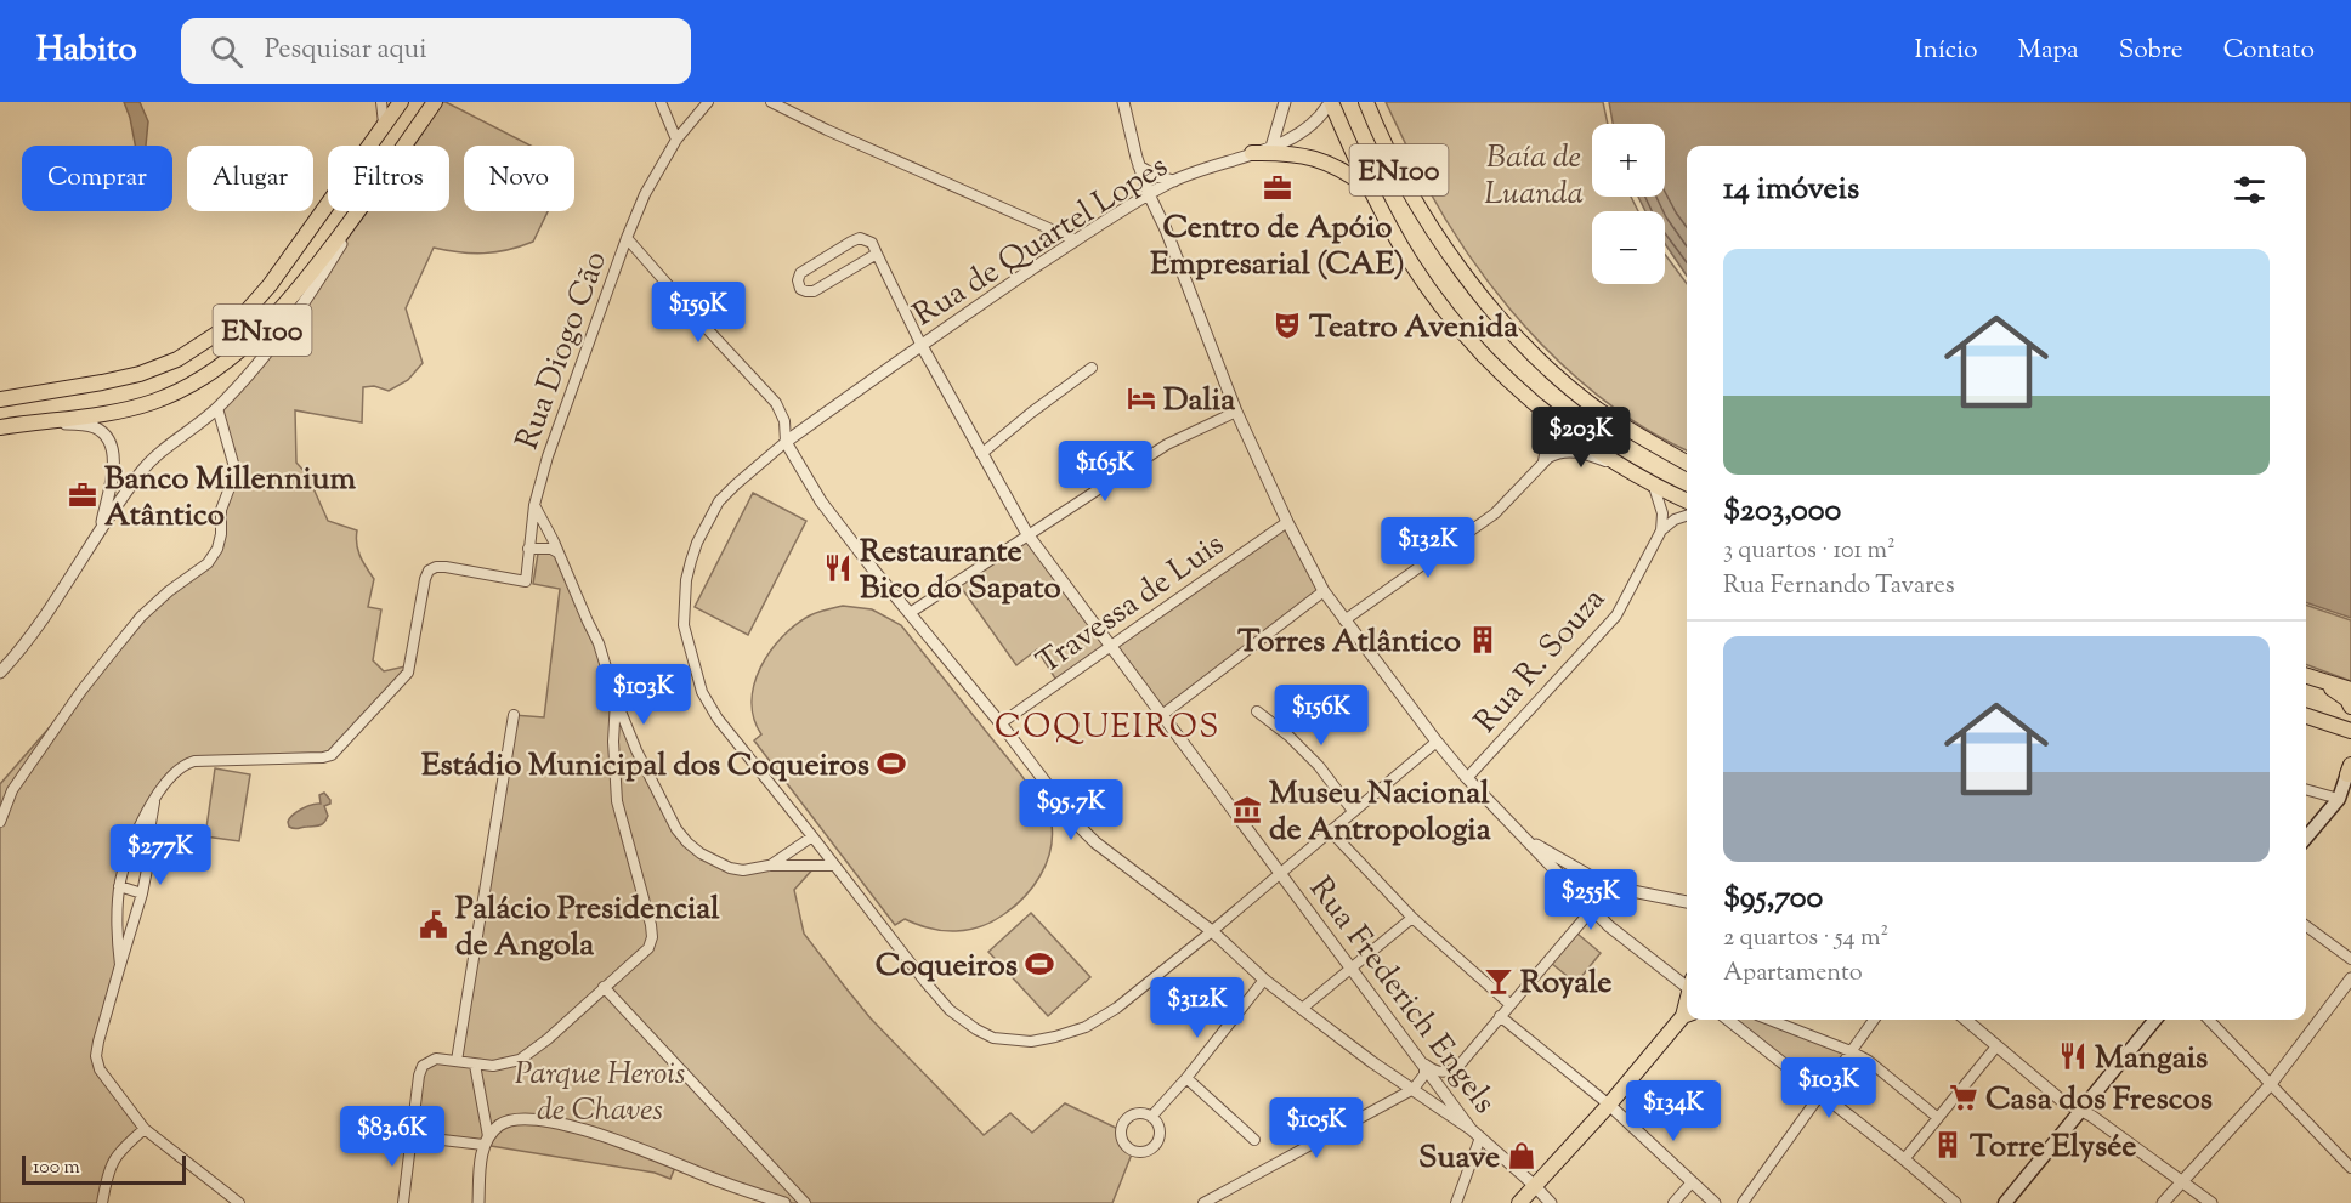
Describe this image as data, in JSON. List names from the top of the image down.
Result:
{
  "streets": {
    "main road": ["EN100"],
    "street": [
      "Rua de Quartel Lopes",
      "Rua Diogo Cão",
      "Travessa de Luis",
      "Rua R. Souza",
      "Rua Frederich Engels"
    ]
  },
  "crossings": [
    ["EN100", "Rua de Quartel Lopes"],
    ["Rua de Quartel Lopes", "Rua Frederich Engels"],
    ["Travessa de Luis", "Rua Frederich Engels"]
  ],
  "districts": ["COQUEIROS"],
  "parks": ["Baía de Luanda", "Parque Herois de Chaves"],
  "places": {
    "office": ["Centro de Apóio Empresarial (CAE)", "Banco Millennium Atântico"],
    "theatre": ["Teatro Avenida"],
    "hotel": ["Dalia"],
    "restaurant": ["Restaurante Bico do Sapato", "Mangais"],
    "building": ["Torres Atlântico", "Torre Elysée"],
    "sports": ["Estádio Municipal dos Coqueiros", "Coqueiros"],
    "museum": ["Museu Nacional de Antropologia"],
    "public building": ["Palácio Presidencial de Angola"],
    "bar": ["Royale"],
    "supermarket": ["Casa dos Frescos"],
    "shop": ["Suave"]
  },
  "scale_bar": "100 m",
  "page": {
    "header": "Habito",
    "search": "Pesquisar aqui",
    "nav": [
      "Início",
      "Mapa",
      "Sobre",
      "Contato"
    ],
    "map_buttons": ["+", "−"],
    "chip": [
      "Comprar",
      "Alugar",
      "Filtros",
      "Novo"
    ],
    "heading": "14 imóveis",
    "list": [
      {
        "name": "$203,000",
        "note": "3 quartos · 101 m² · Rua Fernando Tavares"
      },
      {
        "name": "$95,700",
        "note": "2 quartos · 54 m² · Apartamento"
      }
    ],
    "price": [
      "$159K",
      "$203K",
      "$165K",
      "$132K",
      "$103K",
      "$156K",
      "$95.7K",
      "$277K",
      "$255K",
      "$312K",
      "$103K",
      "$134K",
      "$105K",
      "$83.6K"
    ],
    "scale": "100 m"
  }
}
